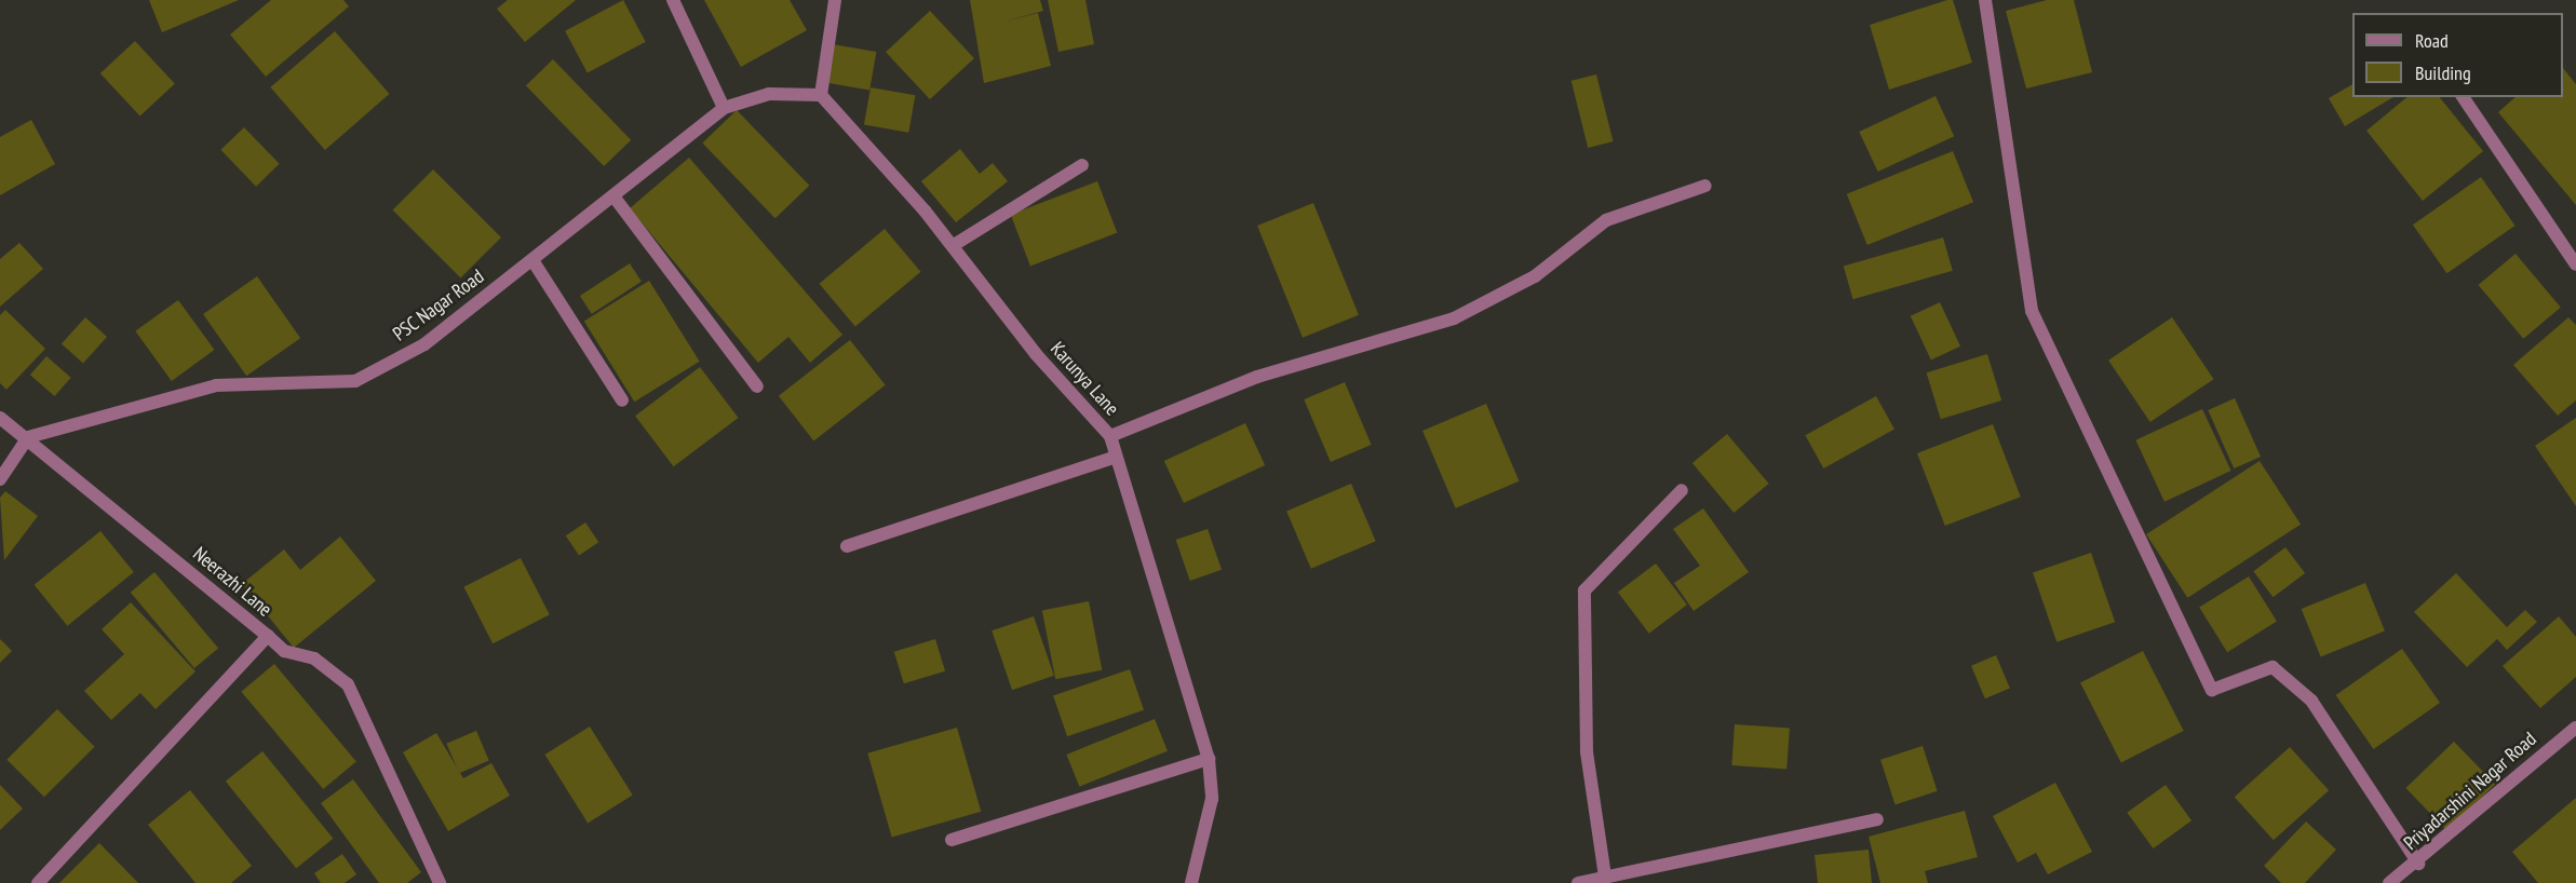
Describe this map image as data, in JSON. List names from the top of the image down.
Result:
{
  "streets": {
    "street": [
      "PSC Nagar Road",
      "Karunya Lane",
      "Neerazhi Lane",
      "Priyadarshini Nagar Road"
    ]
  },
  "crossings": [
    ["PSC Nagar Road", "Karunya Lane"],
    ["PSC Nagar Road", "Neerazhi Lane"]
  ],
  "legend": ["Road", "Building"]
}
